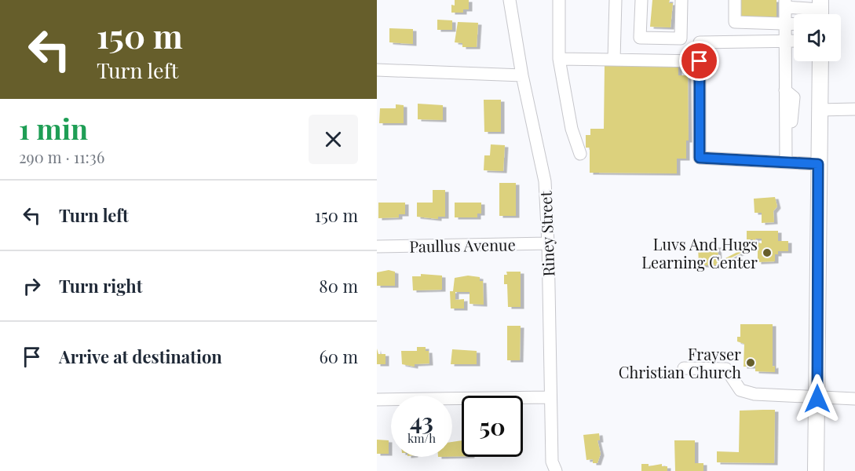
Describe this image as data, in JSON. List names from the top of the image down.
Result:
{
  "streets": {
    "street": ["Riney Street", "Paullus Avenue"]
  },
  "crossings": [
    ["Riney Street", "Paullus Avenue"]
  ],
  "places": ["Luvs And Hugs Learning Center", "Frayser Christian Church"],
  "page": {
    "turn": ["150 m", "Turn left"],
    "heading": ["1 min", "290 m · 11:36"],
    "list": [
      {
        "name": "Turn left",
        "value": "150 m"
      },
      {
        "name": "Turn right",
        "value": "80 m"
      },
      {
        "name": "Arrive at destination",
        "value": "60 m"
      }
    ],
    "speed": "43 km/h",
    "limit": "50"
  }
}
